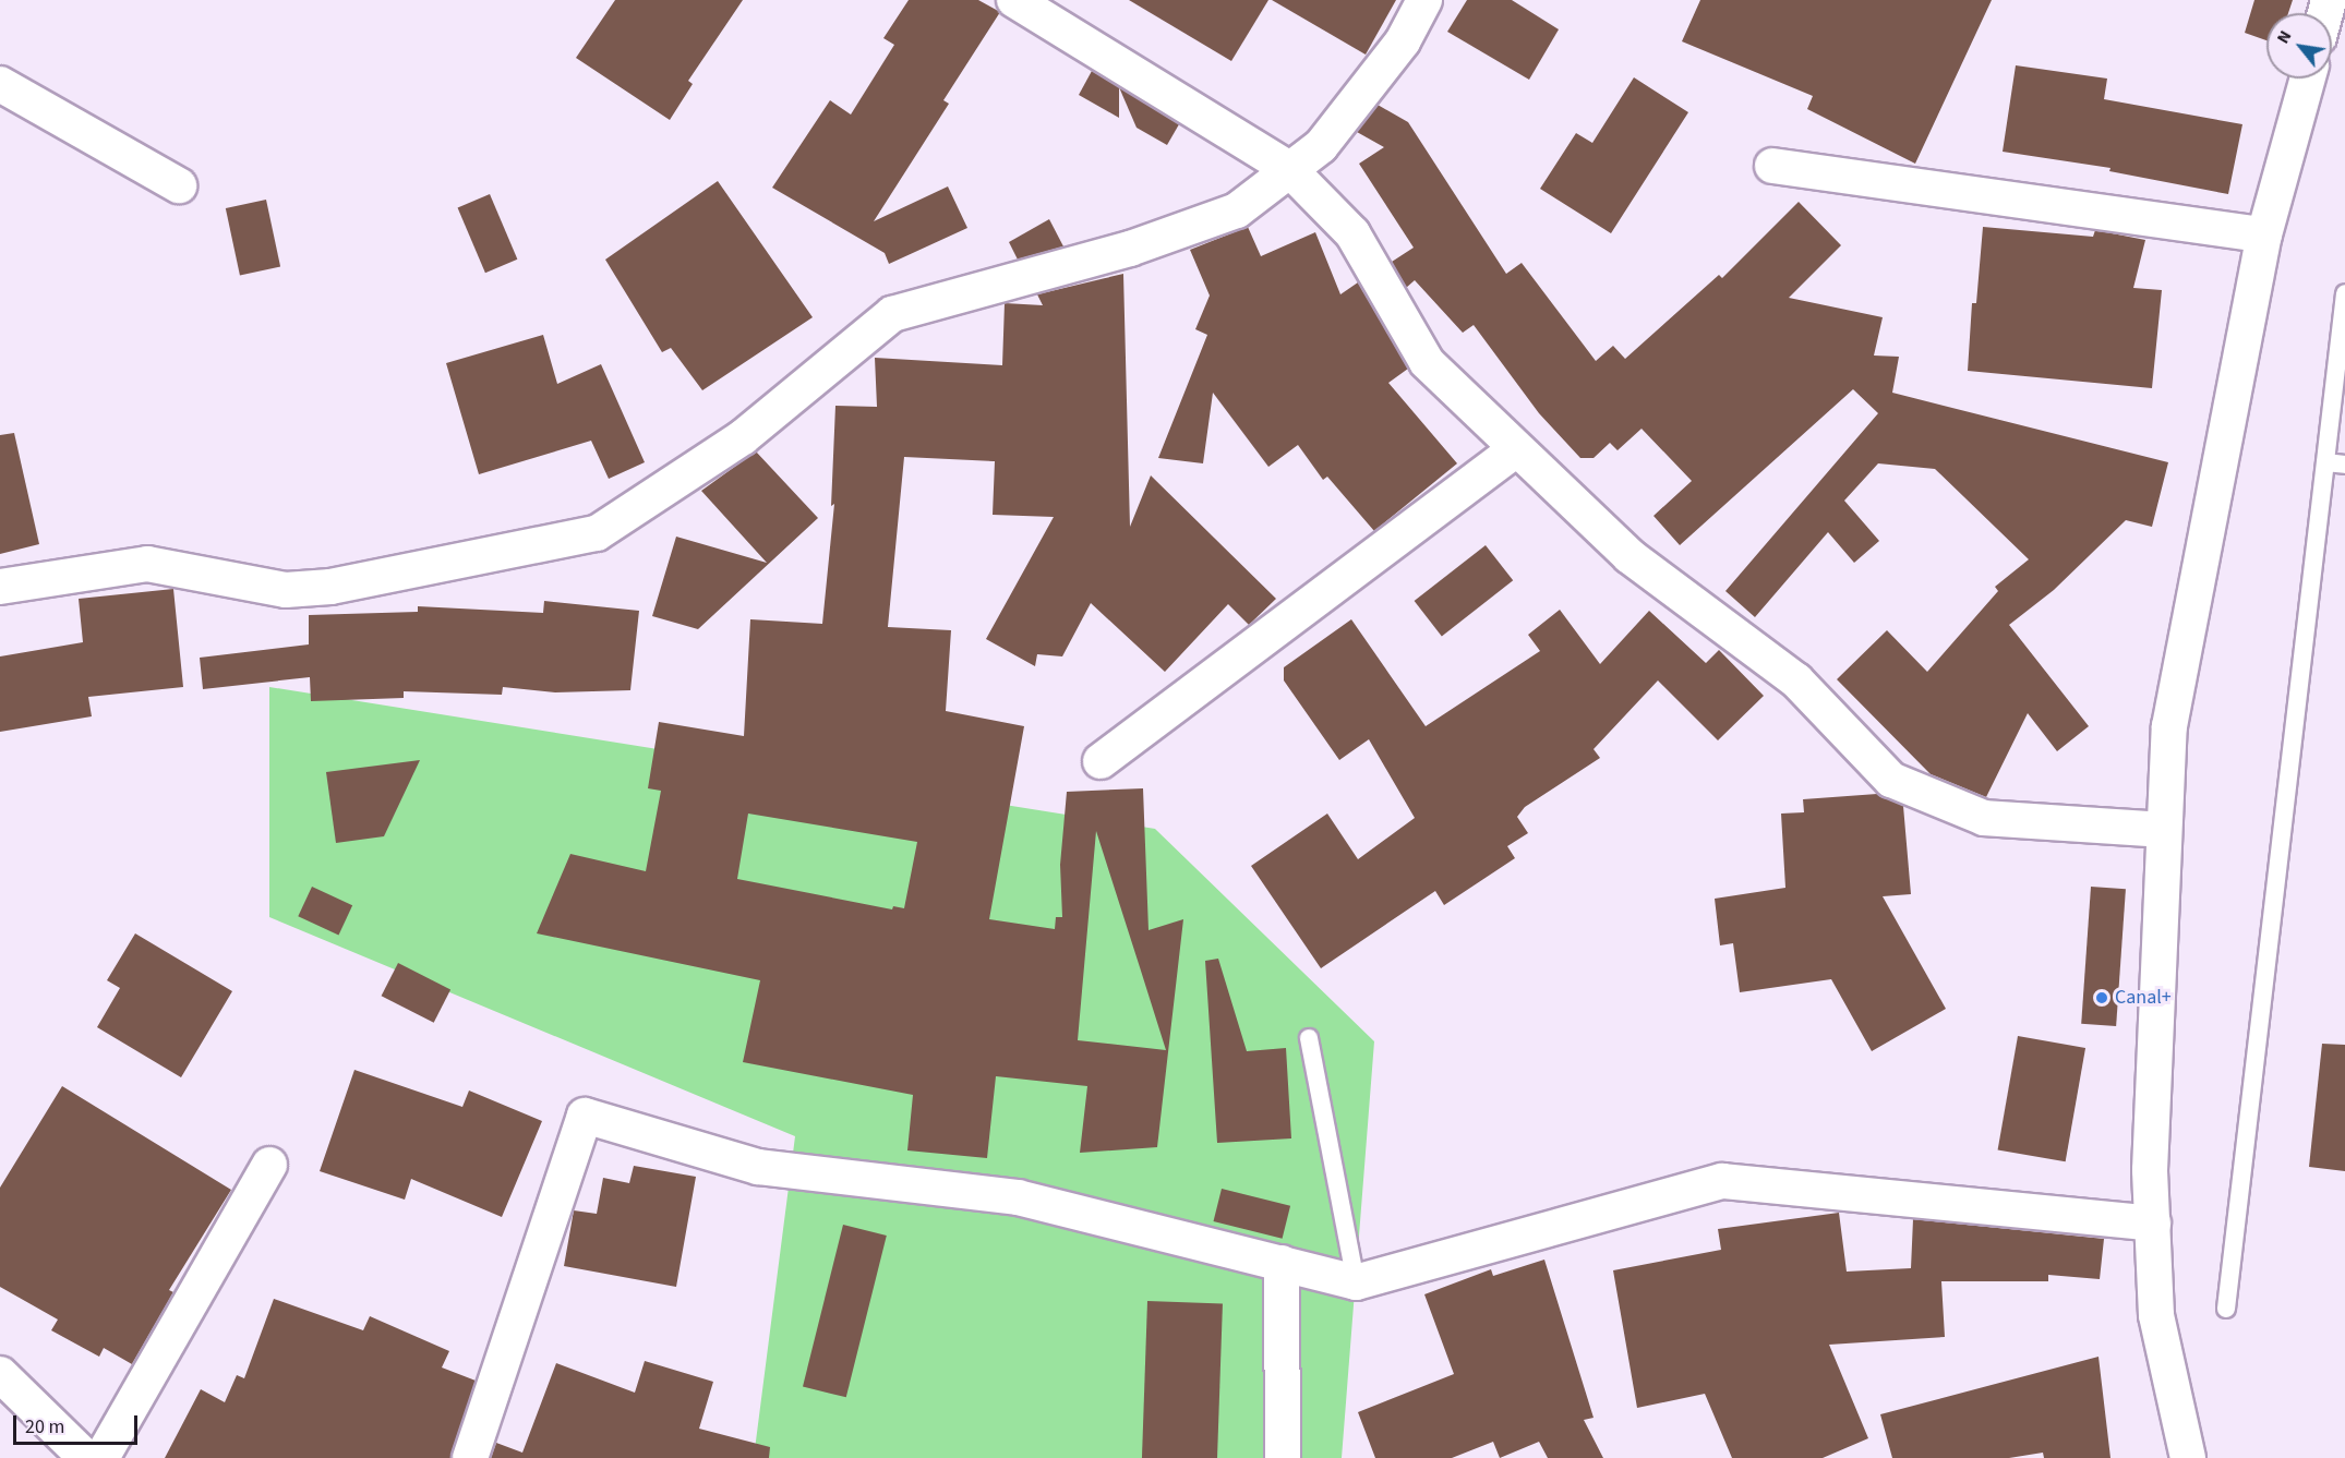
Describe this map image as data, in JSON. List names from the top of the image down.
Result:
{
  "places": ["Canal+"],
  "scale_bar": "20 m",
  "north": "top left"
}
